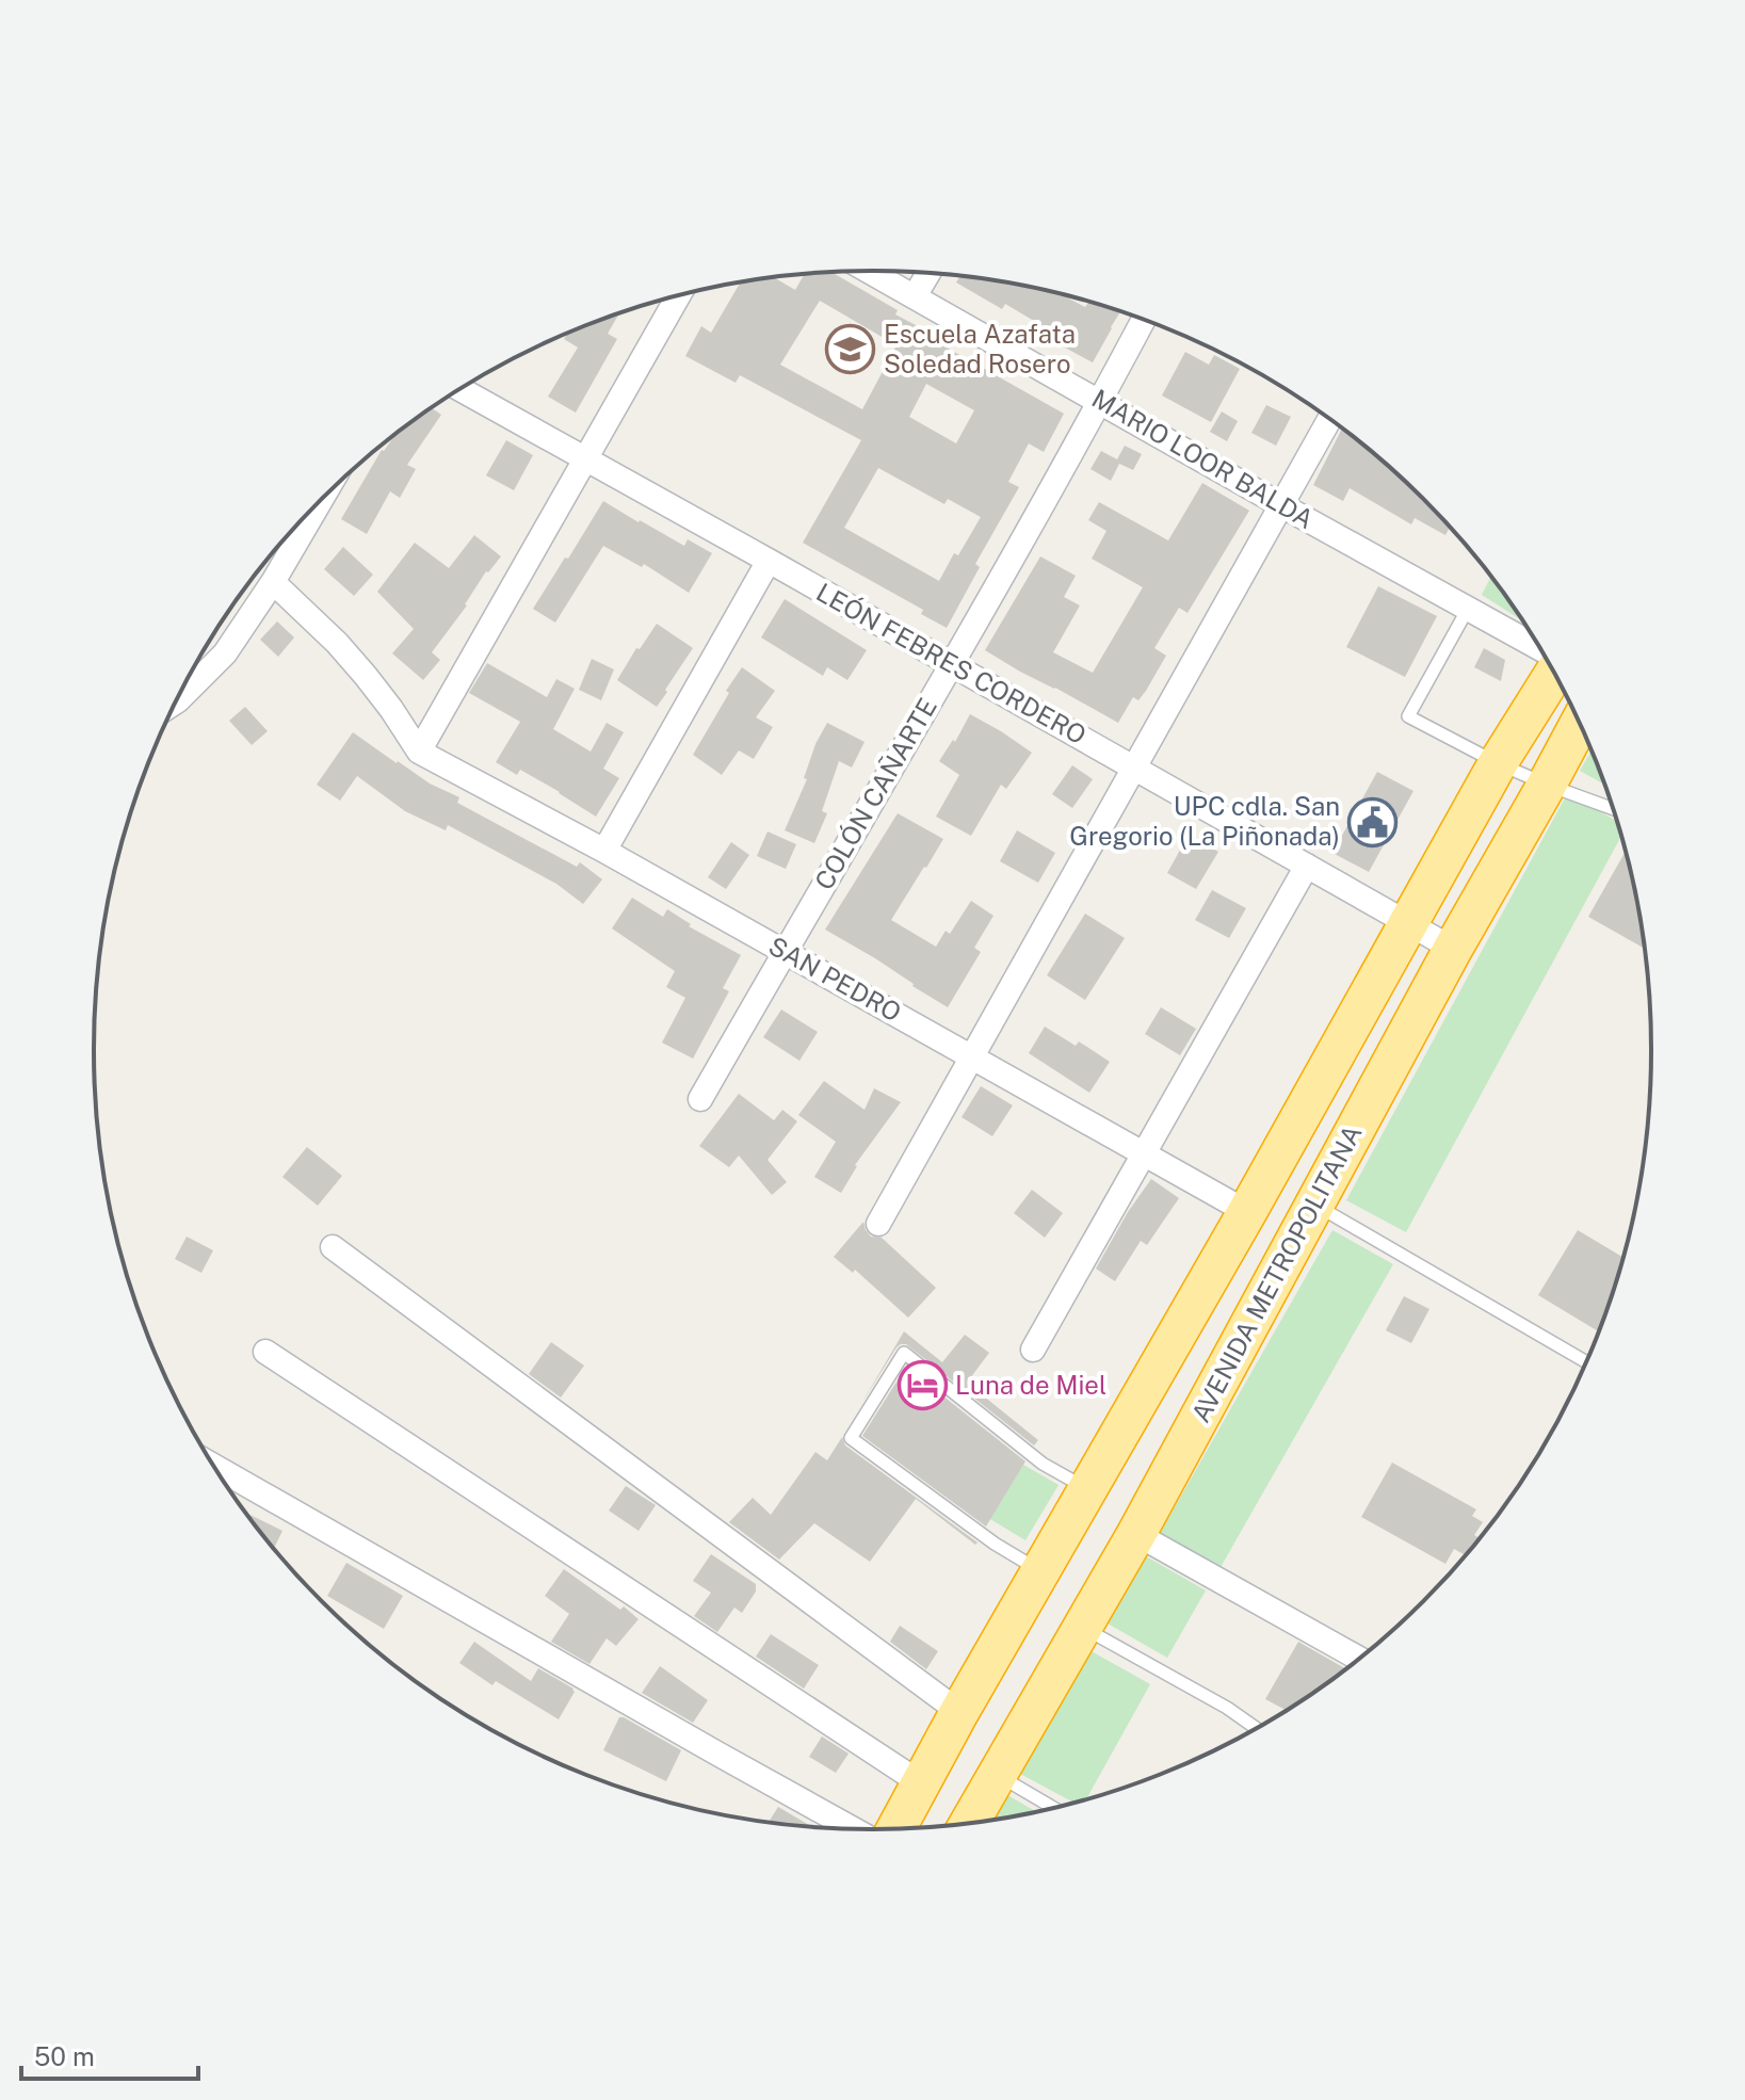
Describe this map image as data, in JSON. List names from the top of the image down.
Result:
{
  "streets": {
    "highway": ["AVENIDA METROPOLITANA"],
    "street": [
      "MARIO LOOR BALDA",
      "LEÓN FEBRES CORDERO",
      "COLÓN CAÑARTE",
      "SAN PEDRO"
    ]
  },
  "crossings": [
    ["MARIO LOOR BALDA", "COLÓN CAÑARTE"],
    ["LEÓN FEBRES CORDERO", "COLÓN CAÑARTE"],
    ["LEÓN FEBRES CORDERO", "AVENIDA METROPOLITANA"],
    ["COLÓN CAÑARTE", "SAN PEDRO"]
  ],
  "places": {
    "school or university": ["Escuela Azafata Soledad Rosero"],
    "public building": ["UPC cdla. San Gregorio (La Piñonada)"],
    "hotel": ["Luna de Miel"]
  },
  "scale_bar": "50 m"
}
